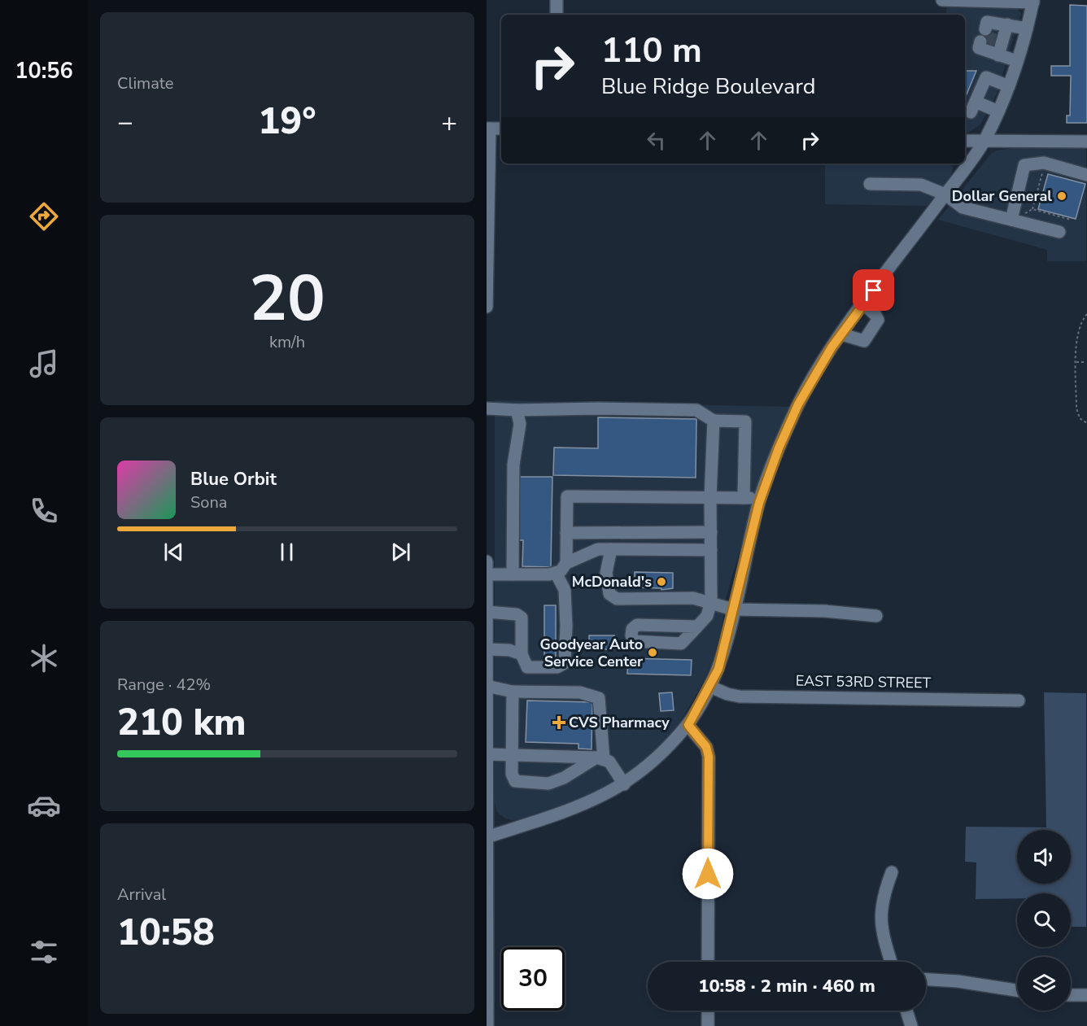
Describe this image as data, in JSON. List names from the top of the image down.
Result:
{
  "streets": {
    "street": ["EAST 53RD STREET"]
  },
  "places": {
    "other": ["Dollar General", "McDonald's", "Goodyear Auto Service Center"],
    "health": ["CVS Pharmacy"]
  },
  "page": {
    "tabs": "10:56",
    "tile": [
      "Climate",
      ["20", "km/h"],
      ["Range · 42%", "210 km"],
      ["Arrival", "10:58"]
    ],
    "turn": ["110 m", "Blue Ridge Boulevard"],
    "heat": ["−", "19°", "+"],
    "song": ["Blue Orbit", "Sona"],
    "limit": "30",
    "trip": "10:58 · 2 min · 460 m"
  }
}
